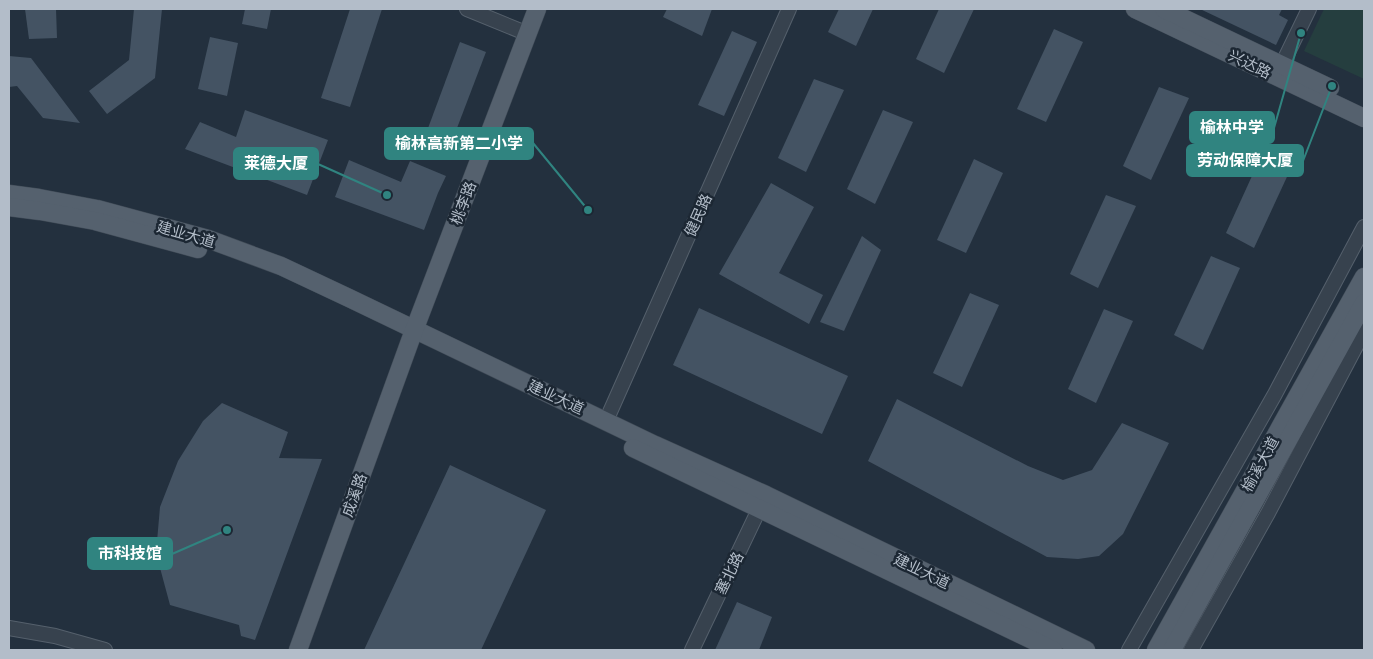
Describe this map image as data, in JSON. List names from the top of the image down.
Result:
{
  "streets": {
    "main road": [
      "兴达路",
      "桃李路",
      "建业大道",
      "榆溪大道",
      "成溪路"
    ],
    "street": ["健民路", "塞北路"]
  },
  "crossings": [
    ["桃李路", "建业大道"],
    ["桃李路", "成溪路"],
    ["健民路", "建业大道"],
    ["建业大道", "成溪路"],
    ["建业大道", "塞北路"]
  ],
  "places": [
    "榆林中学",
    "劳动保障大厦",
    "莱德大厦",
    "榆林高新第二小学",
    "市科技馆"
  ]
}
